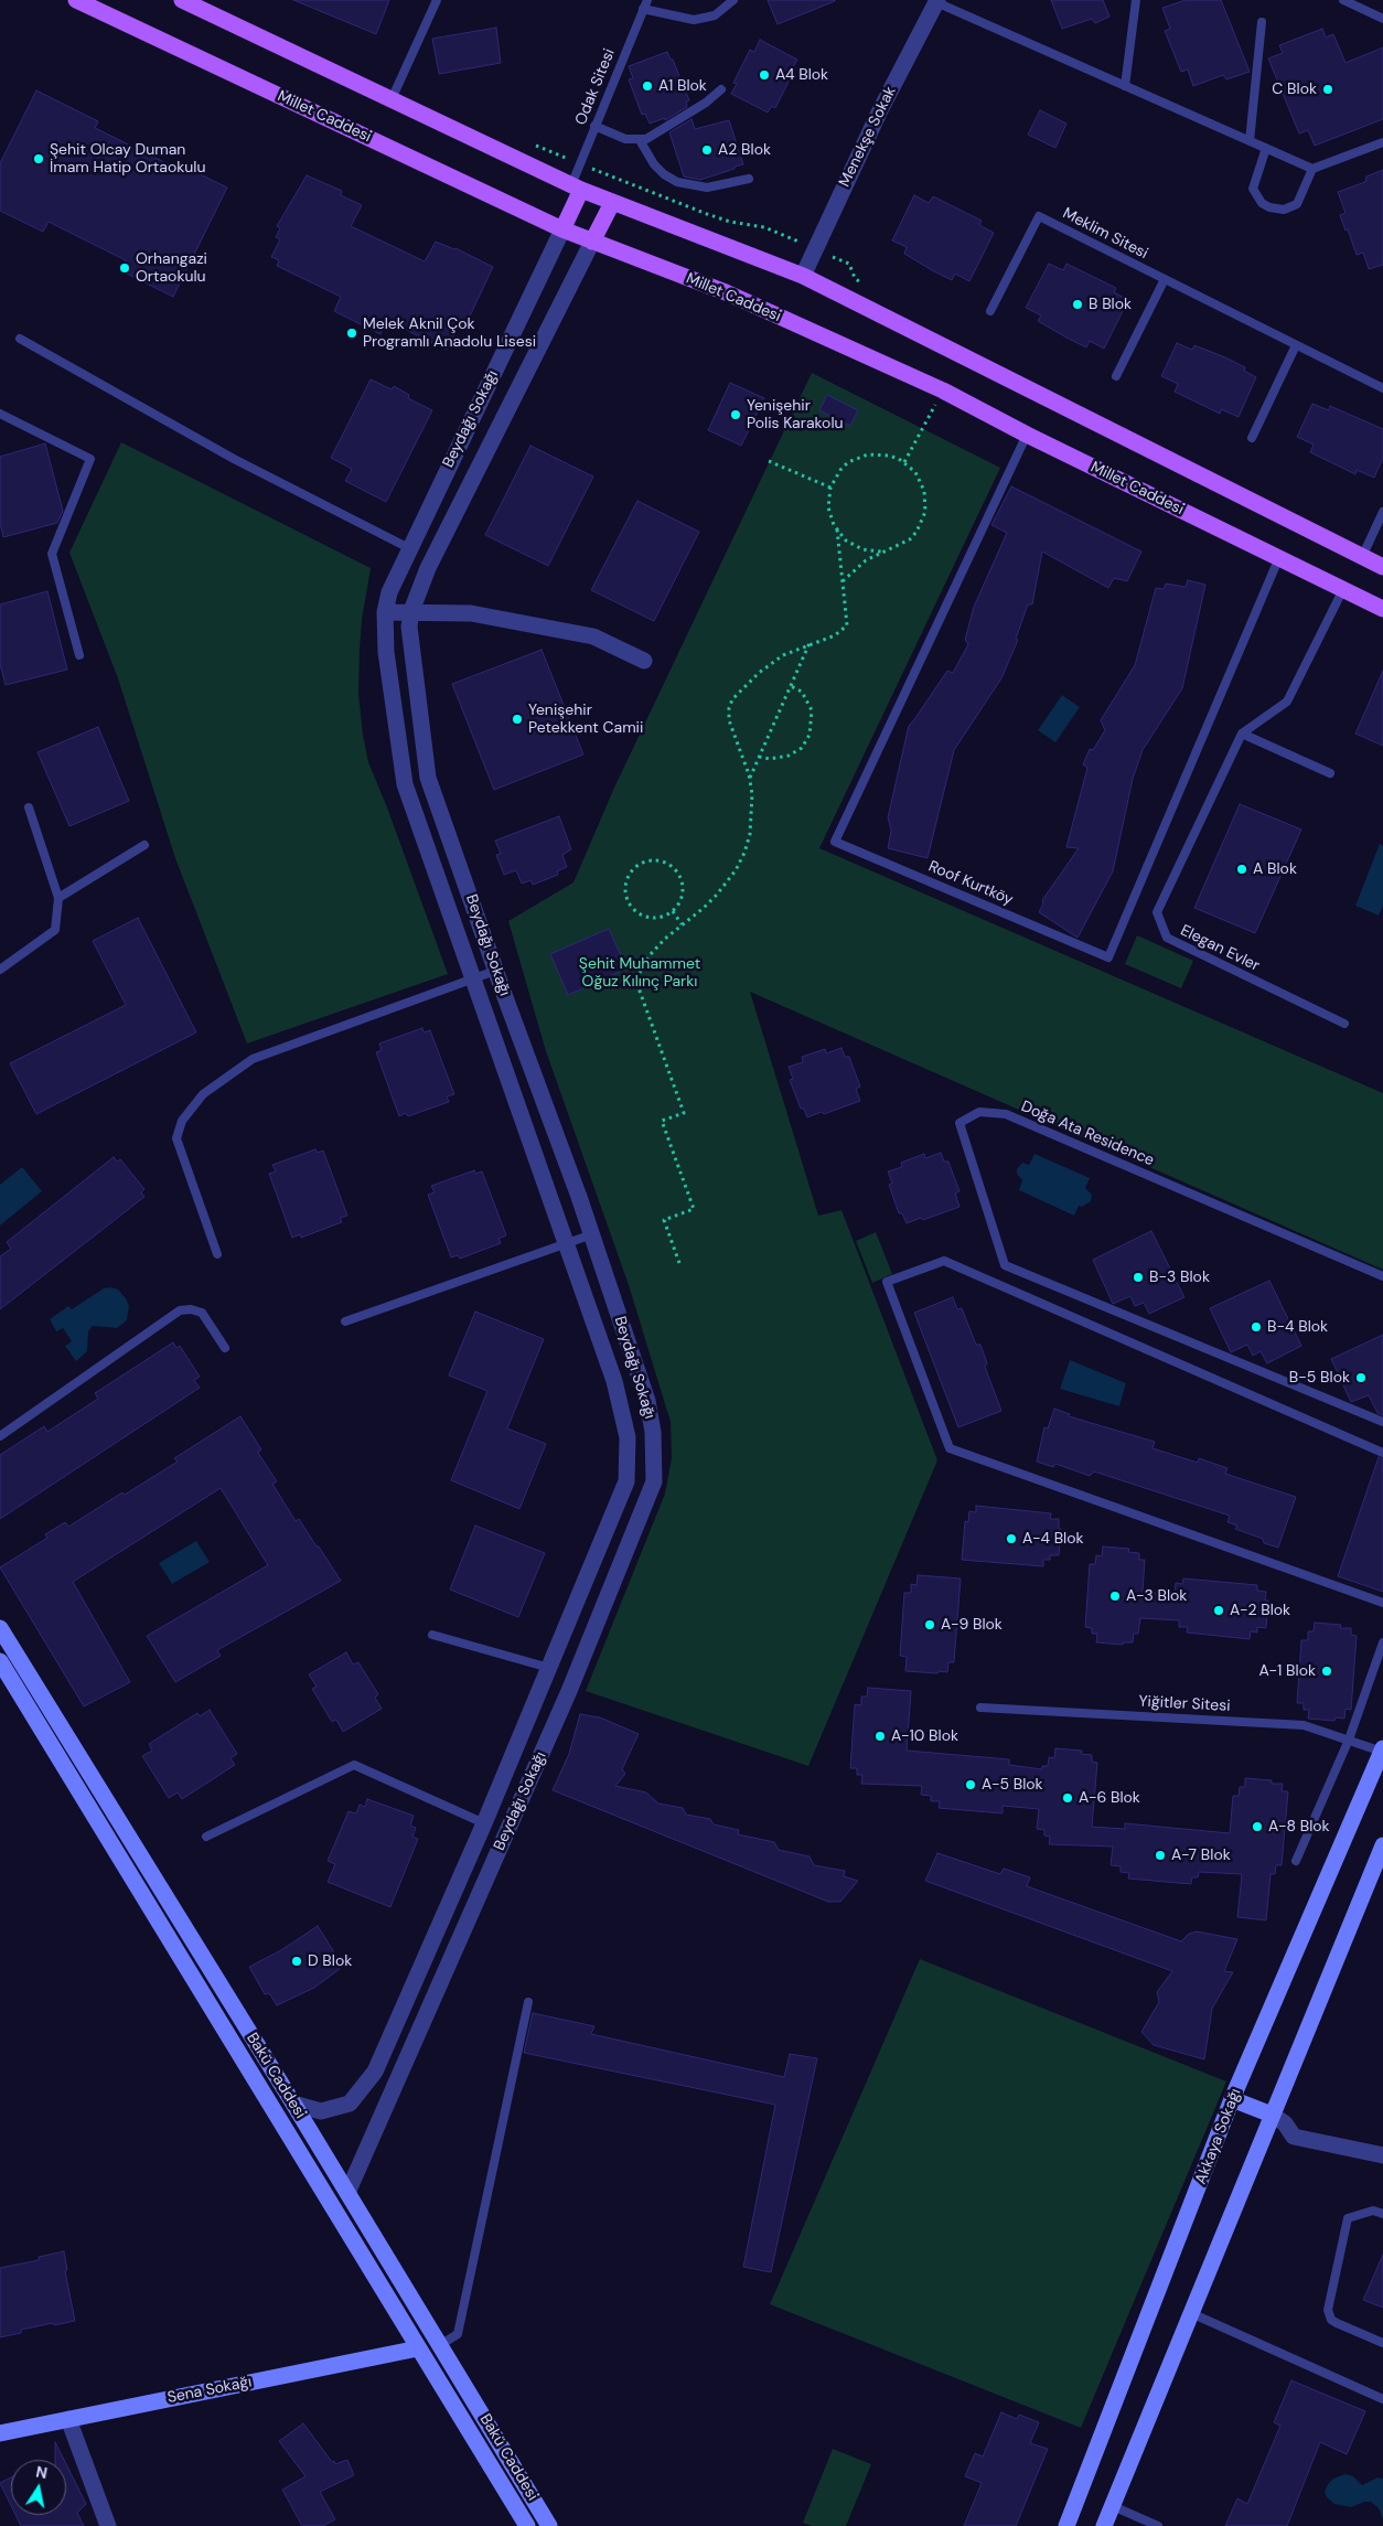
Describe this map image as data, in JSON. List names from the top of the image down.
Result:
{
  "streets": {
    "main road": [
      "Millet Caddesi",
      "Bakü Caddesi",
      "Akkaya Sokağı",
      "Sena Sokağı"
    ],
    "street": ["Menekşe Sokak", "Beydağı Sokağı"],
    "lane": [
      "Odak Sitesi",
      "Meklim Sitesi",
      "Roof Kurtköy",
      "Elegan Evler",
      "Doğa Ata Residence",
      "Yiğitler Sitesi"
    ]
  },
  "crossings": [
    ["Millet Caddesi", "Beydağı Sokağı"],
    ["Millet Caddesi", "Roof Kurtköy"],
    ["Millet Caddesi", "Elegan Evler"],
    ["Beydağı Sokağı", "Bakü Caddesi"],
    ["Yiğitler Sitesi", "Akkaya Sokağı"],
    ["Bakü Caddesi", "Sena Sokağı"]
  ],
  "parks": ["Şehit Muhammet Oğuz Kılınç Parkı"],
  "places": [
    "A4 Blok",
    "A1 Blok",
    "C Blok",
    "A2 Blok",
    "Şehit Olcay Duman İmam Hatip Ortaokulu",
    "Orhangazi Ortaokulu",
    "B Blok",
    "Melek Aknil Çok Programlı Anadolu Lisesi",
    "Yenişehir Polis Karakolu",
    "Yenişehir Petekkent Camii",
    "A Blok",
    "B-3 Blok",
    "B-4 Blok",
    "B-5 Blok",
    "A-4 Blok",
    "A-3 Blok",
    "A-2 Blok",
    "A-9 Blok",
    "A-1 Blok",
    "A-10 Blok",
    "A-5 Blok",
    "A-6 Blok",
    "A-8 Blok",
    "A-7 Blok",
    "D Blok"
  ],
  "north": "top"
}
